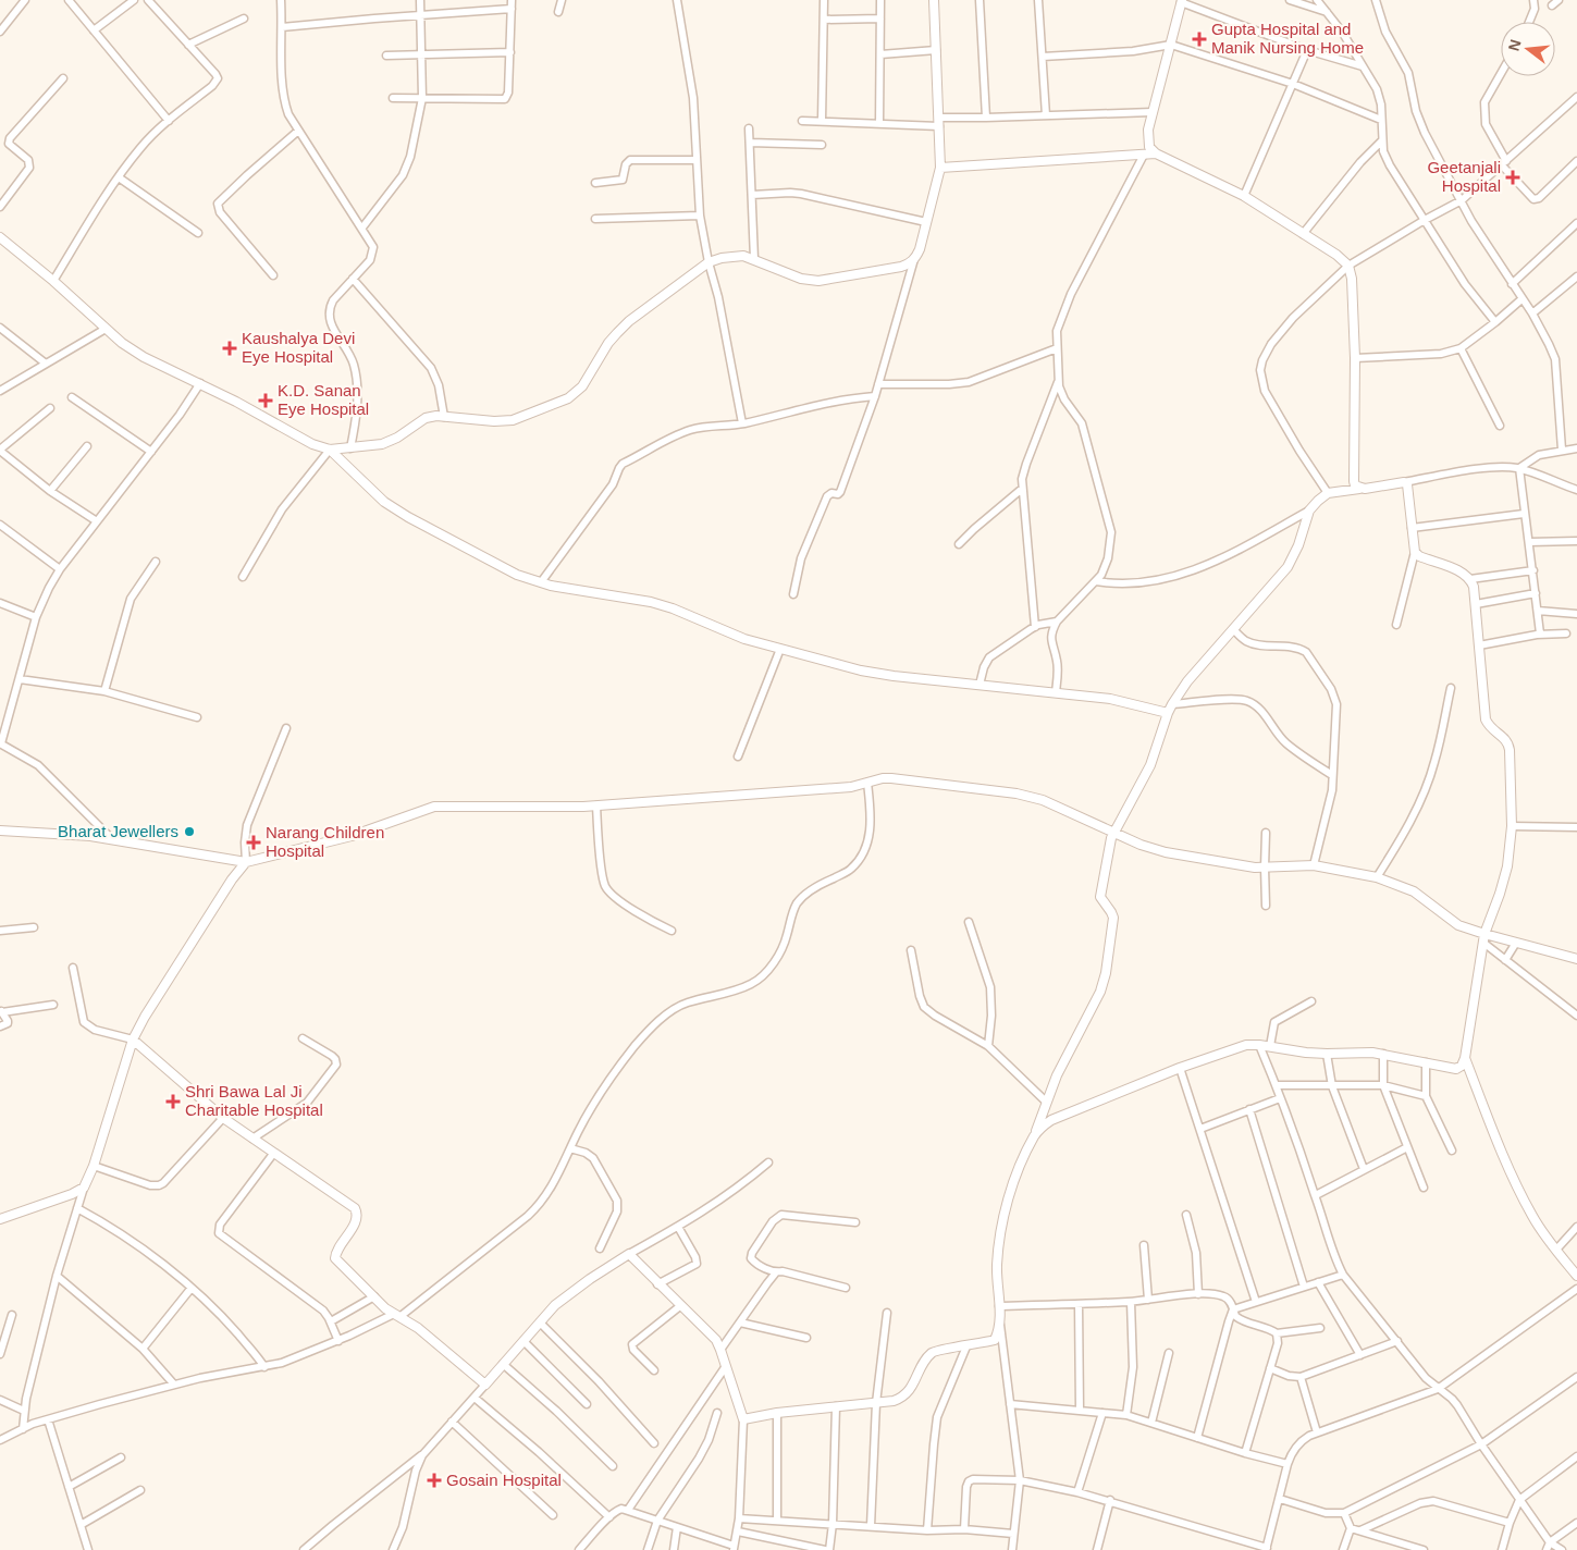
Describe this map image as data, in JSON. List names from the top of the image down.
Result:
{
  "places": {
    "health": [
      "Gupta Hospital and Manik Nursing Home",
      "Geetanjali Hospital",
      "Kaushalya Devi Eye Hospital",
      "K.D. Sanan Eye Hospital",
      "Narang Children Hospital",
      "Shri Bawa Lal Ji Charitable Hospital",
      "Gosain Hospital"
    ],
    "other": ["Bharat Jewellers"]
  },
  "north": "left"
}
